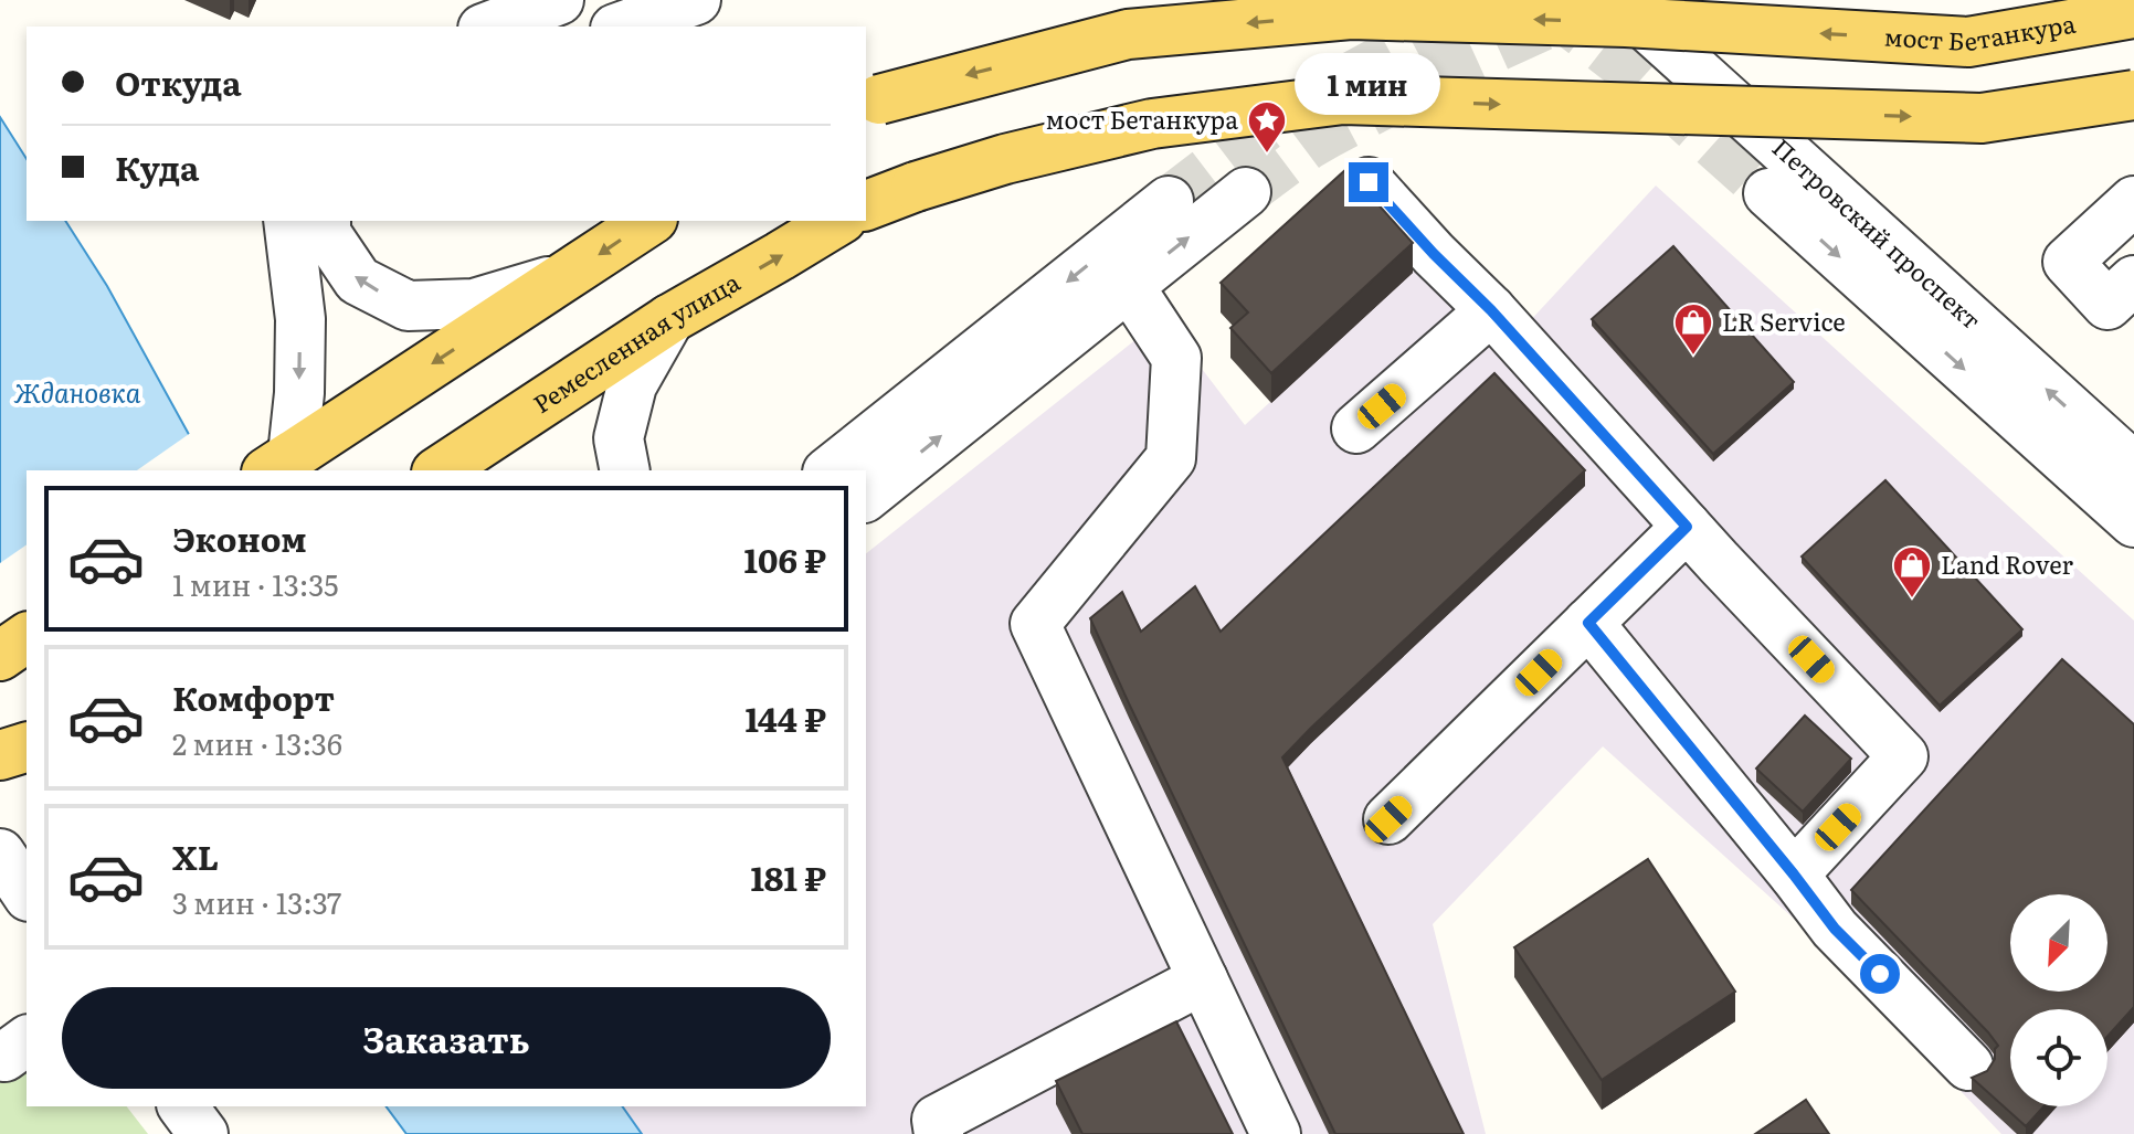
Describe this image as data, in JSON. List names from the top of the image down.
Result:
{
  "streets": {
    "main road": ["мост Бетанкура", "Ремесленная улица"],
    "street": ["Петровский проспект"]
  },
  "one_way": ["Ремесленная улица"],
  "water": ["Ждановка"],
  "places": {
    "place": ["мост Бетанкура"],
    "shop": ["LR Service", "Land Rover"]
  },
  "north": "bottom left",
  "page": {
    "banner": ["Откуда", "Куда"],
    "bubble": "1 мин",
    "list": [
      {
        "name": "Эконом",
        "note": "1 мин · 13:35",
        "value": "106 ₽"
      },
      {
        "name": "Комфорт",
        "note": "2 мин · 13:36",
        "value": "144 ₽"
      },
      {
        "name": "XL",
        "note": "3 мин · 13:37",
        "value": "181 ₽"
      }
    ],
    "buttons": "Заказать"
  }
}
